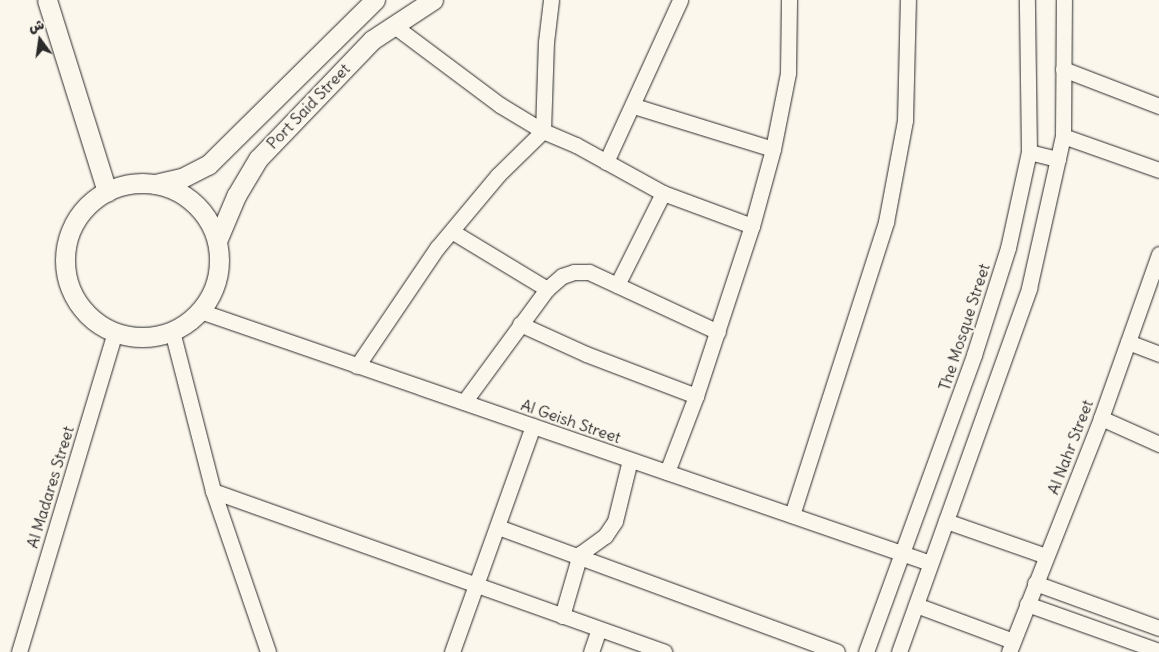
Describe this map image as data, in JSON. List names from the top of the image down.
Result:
{
  "streets": {
    "street": [
      "Port Said Street",
      "The Mosque Street",
      "Al Geish Street",
      "Al Nahr Street",
      "Al Madares Street"
    ]
  },
  "crossings": [
    ["Port Said Street", "Al Geish Street"],
    ["Port Said Street", "Al Madares Street"],
    ["The Mosque Street", "Al Geish Street"],
    ["Al Geish Street", "Al Madares Street"]
  ],
  "north": "top"
}
